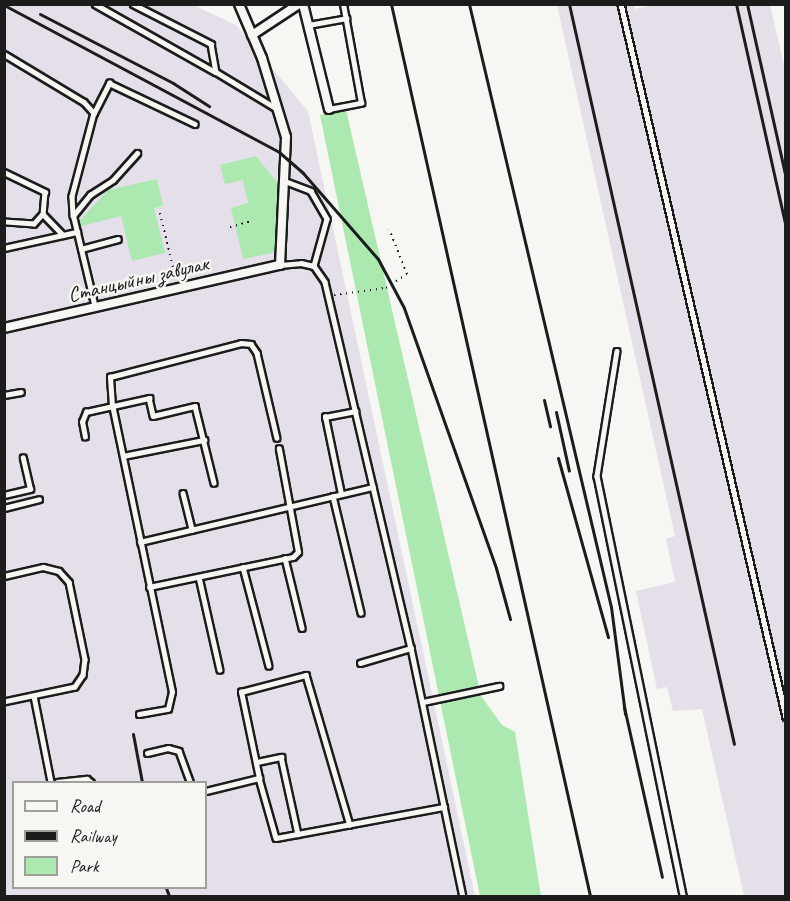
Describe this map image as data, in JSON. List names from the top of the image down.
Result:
{
  "streets": {
    "street": ["Станцыйны завулак"]
  },
  "legend": ["Road", "Railway", "Park"]
}
